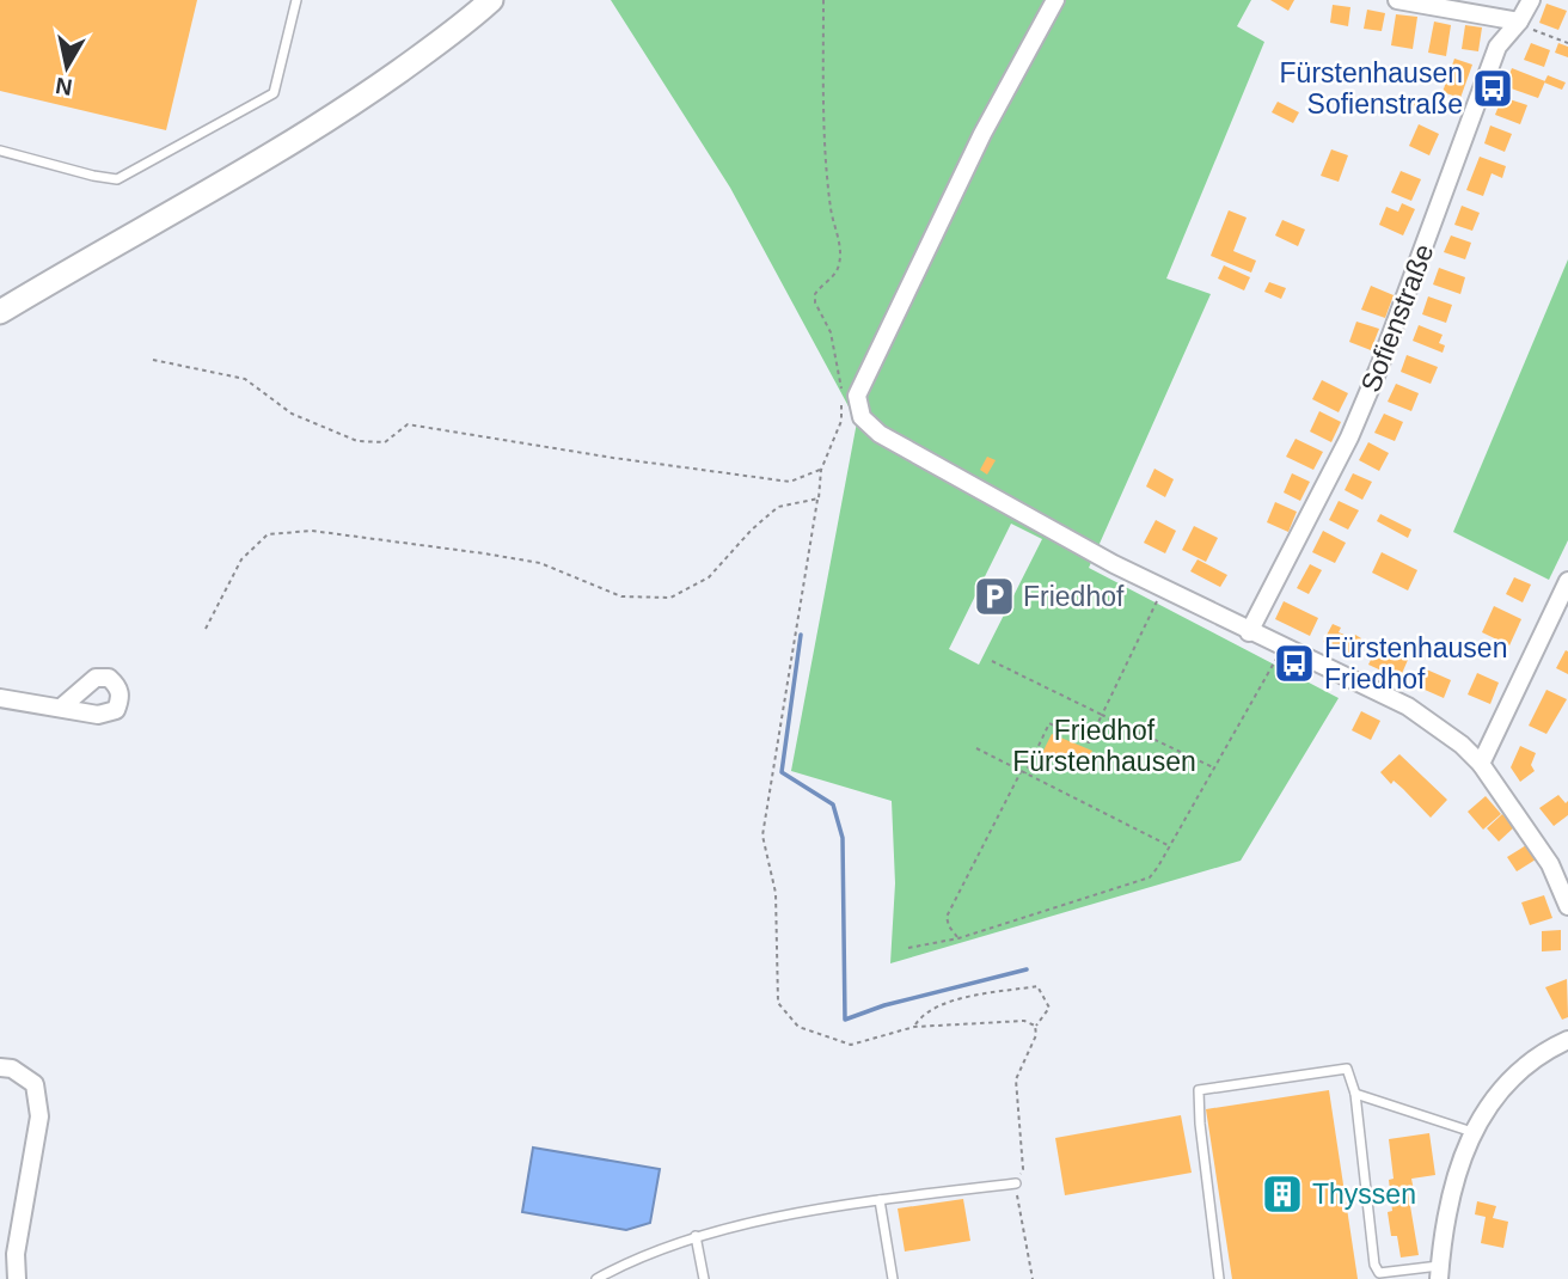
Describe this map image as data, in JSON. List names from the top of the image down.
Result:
{
  "streets": {
    "street": ["Sofienstraße"]
  },
  "parks": ["Friedhof Fürstenhausen"],
  "places": {
    "bus stop": ["Fürstenhausen Sofienstraße", "Fürstenhausen Friedhof"],
    "parking": ["Friedhof"],
    "building": ["Thyssen"]
  },
  "north": "bottom"
}
